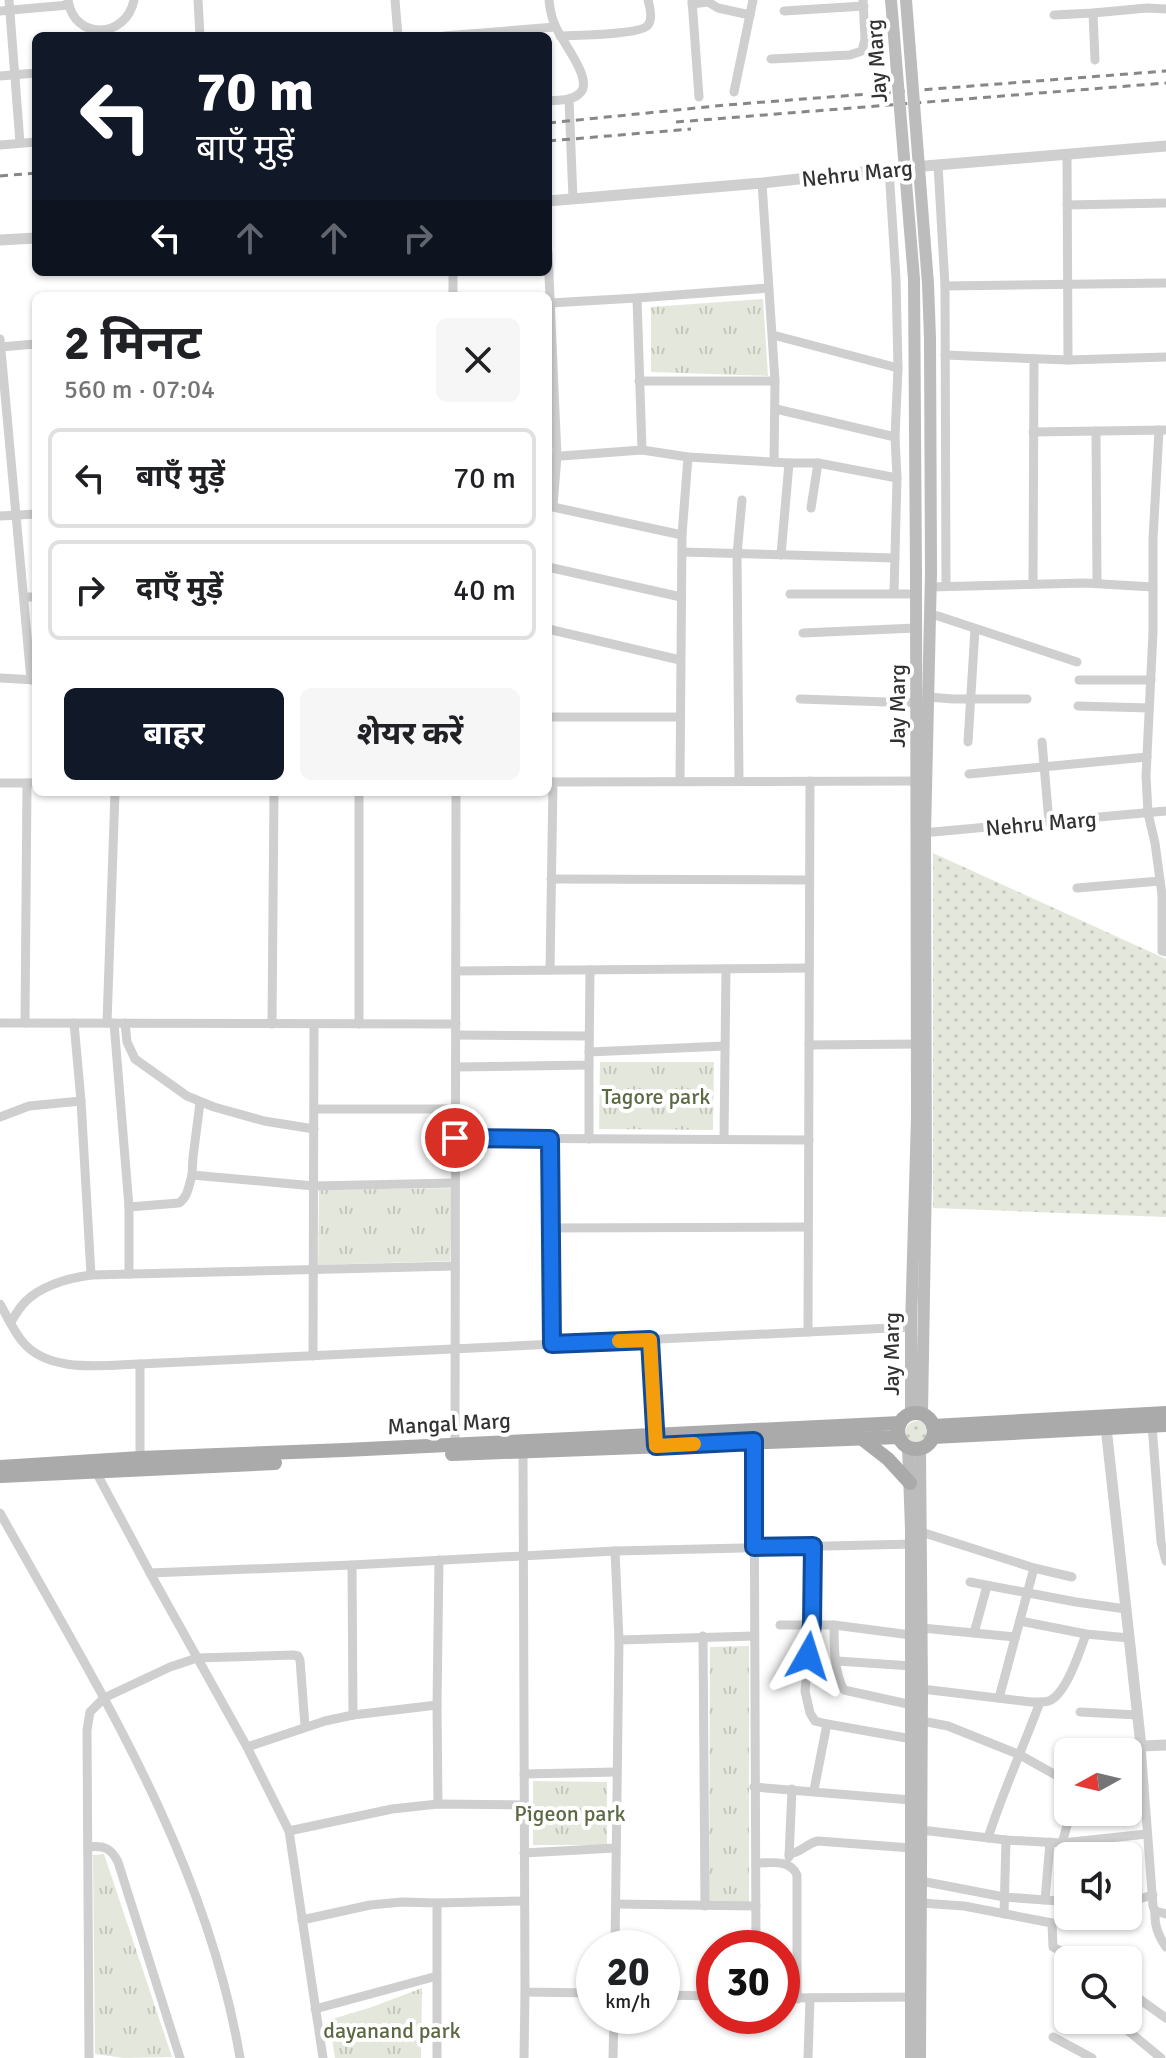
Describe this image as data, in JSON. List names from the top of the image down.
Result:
{
  "streets": {
    "main road": ["Jay Marg", "Mangal Marg"],
    "street": ["Nehru Marg"]
  },
  "crossings": [
    ["Jay Marg", "Nehru Marg"],
    ["Jay Marg", "Mangal Marg"]
  ],
  "parks": ["Tagore park", "Pigeon park", "dayanand park"],
  "north": "left",
  "page": {
    "turn": ["70 m", "बाएँ मुड़ें"],
    "heading": ["2 मिनट", "560 m · 07:04"],
    "list": [
      {
        "name": "बाएँ मुड़ें",
        "value": "70 m"
      },
      {
        "name": "दाएँ मुड़ें",
        "value": "40 m"
      }
    ],
    "buttons": ["बाहर", "शेयर करें"],
    "speed": "20 km/h",
    "limit": "30"
  }
}
